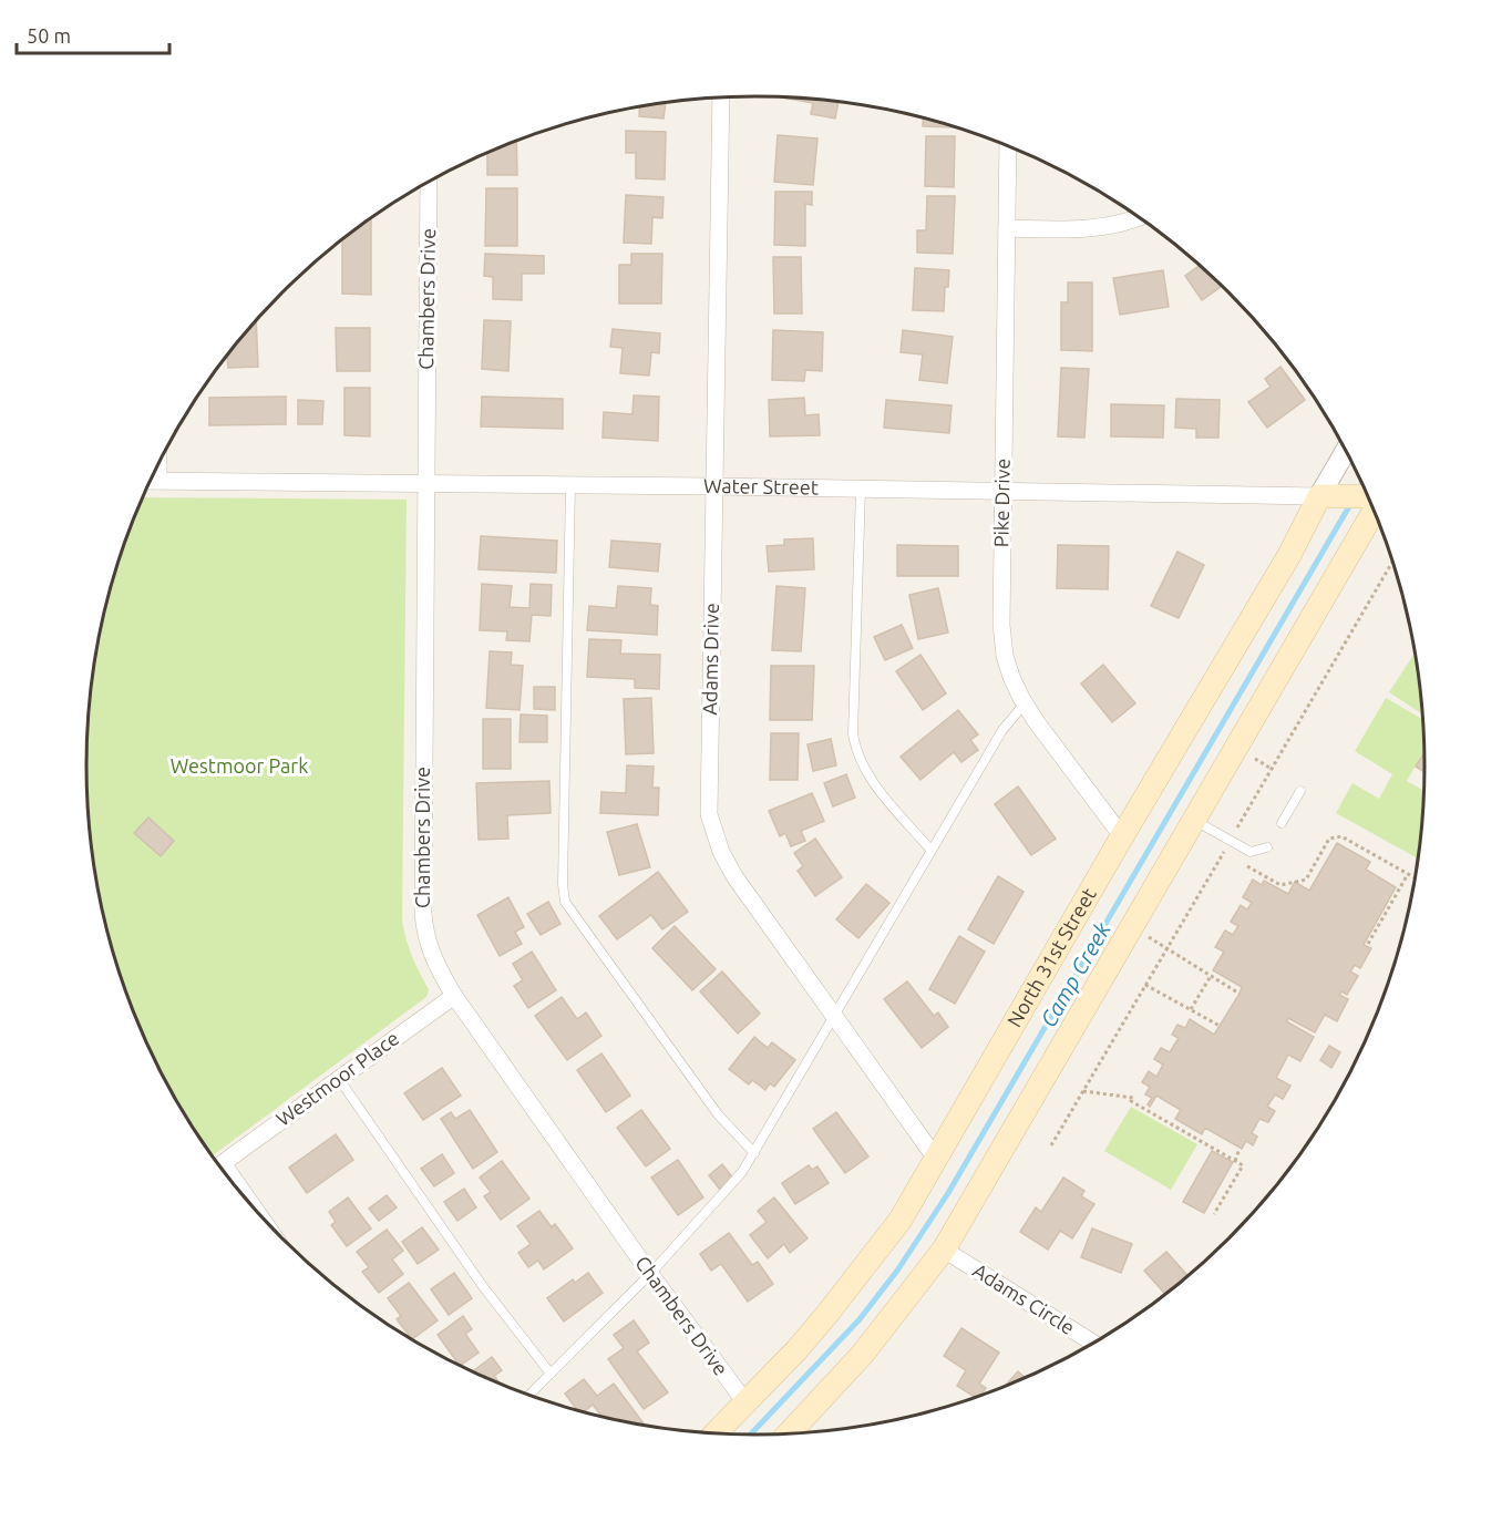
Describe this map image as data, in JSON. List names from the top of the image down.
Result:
{
  "streets": {
    "main road": ["Water Street", "North 31st Street"],
    "street": [
      "Chambers Drive",
      "Pike Drive",
      "Adams Drive",
      "Westmoor Place",
      "Adams Circle"
    ]
  },
  "crossings": [
    ["Chambers Drive", "Water Street"],
    ["Chambers Drive", "North 31st Street"],
    ["Chambers Drive", "Westmoor Place"],
    ["Water Street", "Pike Drive"],
    ["Water Street", "Adams Drive"],
    ["Water Street", "North 31st Street"],
    ["Pike Drive", "North 31st Street"],
    ["Adams Drive", "North 31st Street"]
  ],
  "water": ["Camp Creek"],
  "parks": ["Westmoor Park"],
  "scale_bar": "50 m"
}
